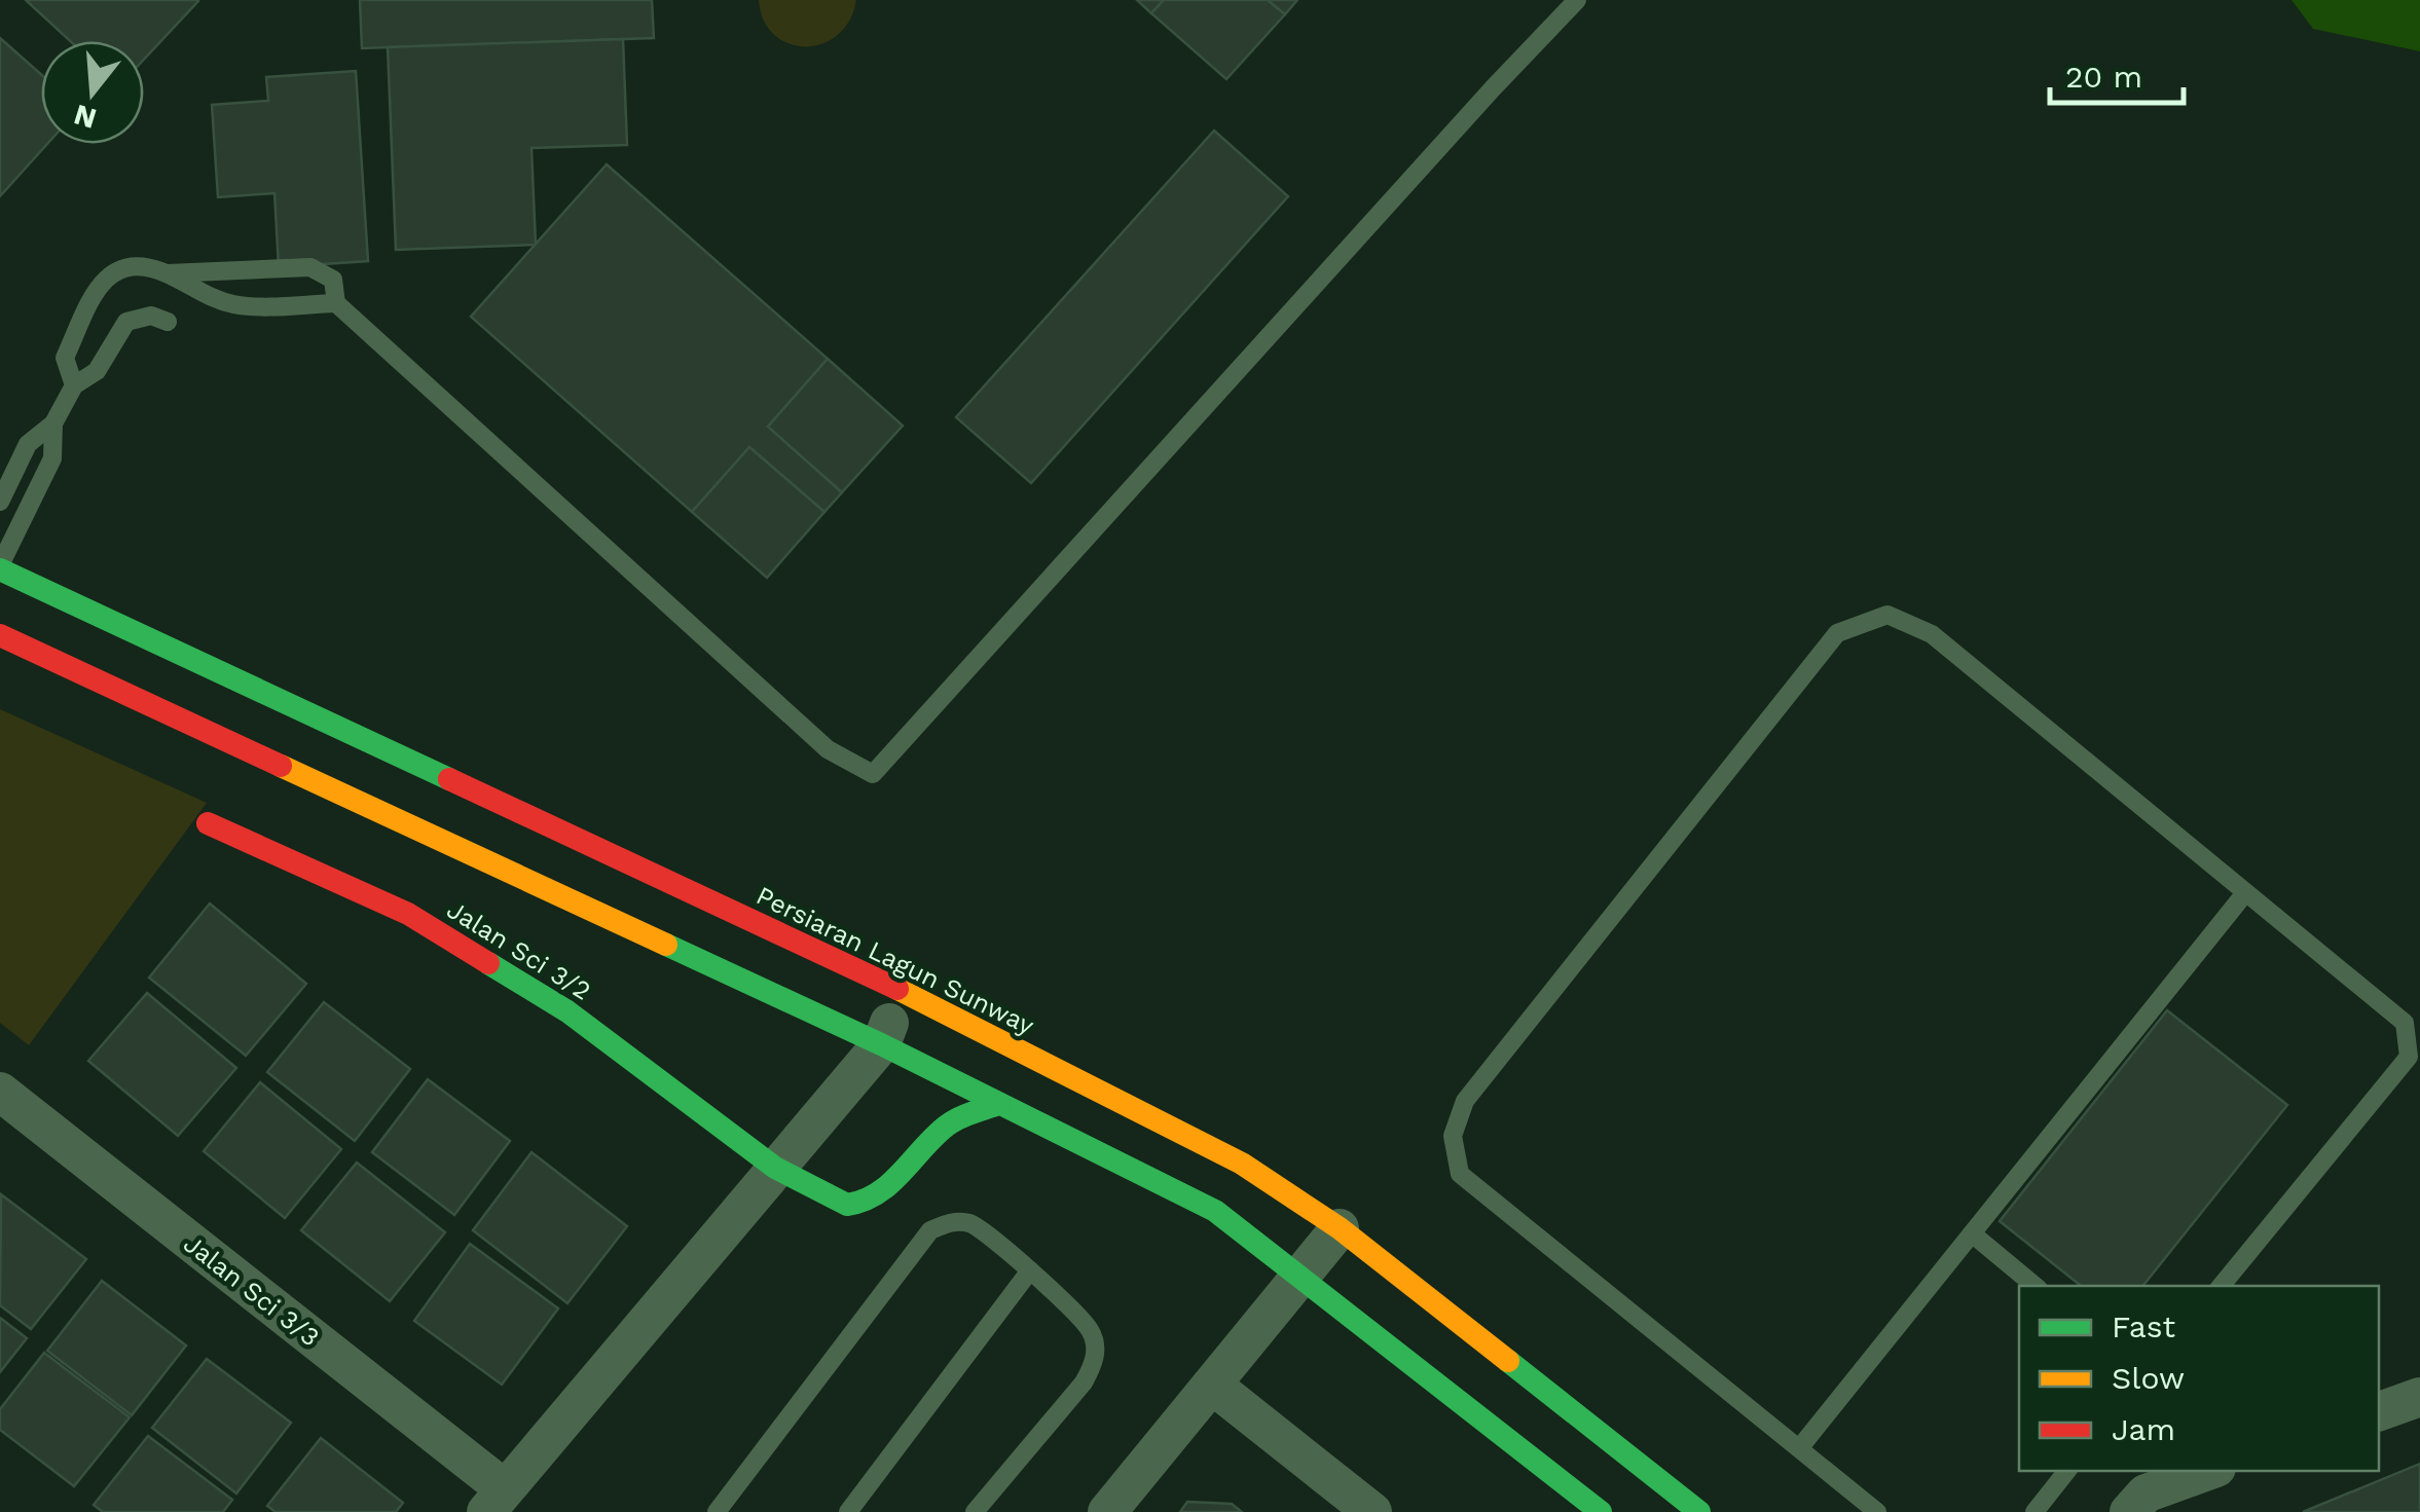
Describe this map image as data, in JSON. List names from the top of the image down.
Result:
{
  "streets": {
    "main road": ["Jalan Sci 3/2", "Persiaran Lagun Sunway"],
    "street": ["Jalan Sci 3/3"]
  },
  "legend": ["Fast", "Slow", "Jam"],
  "scale_bar": "20 m",
  "north": "bottom"
}
